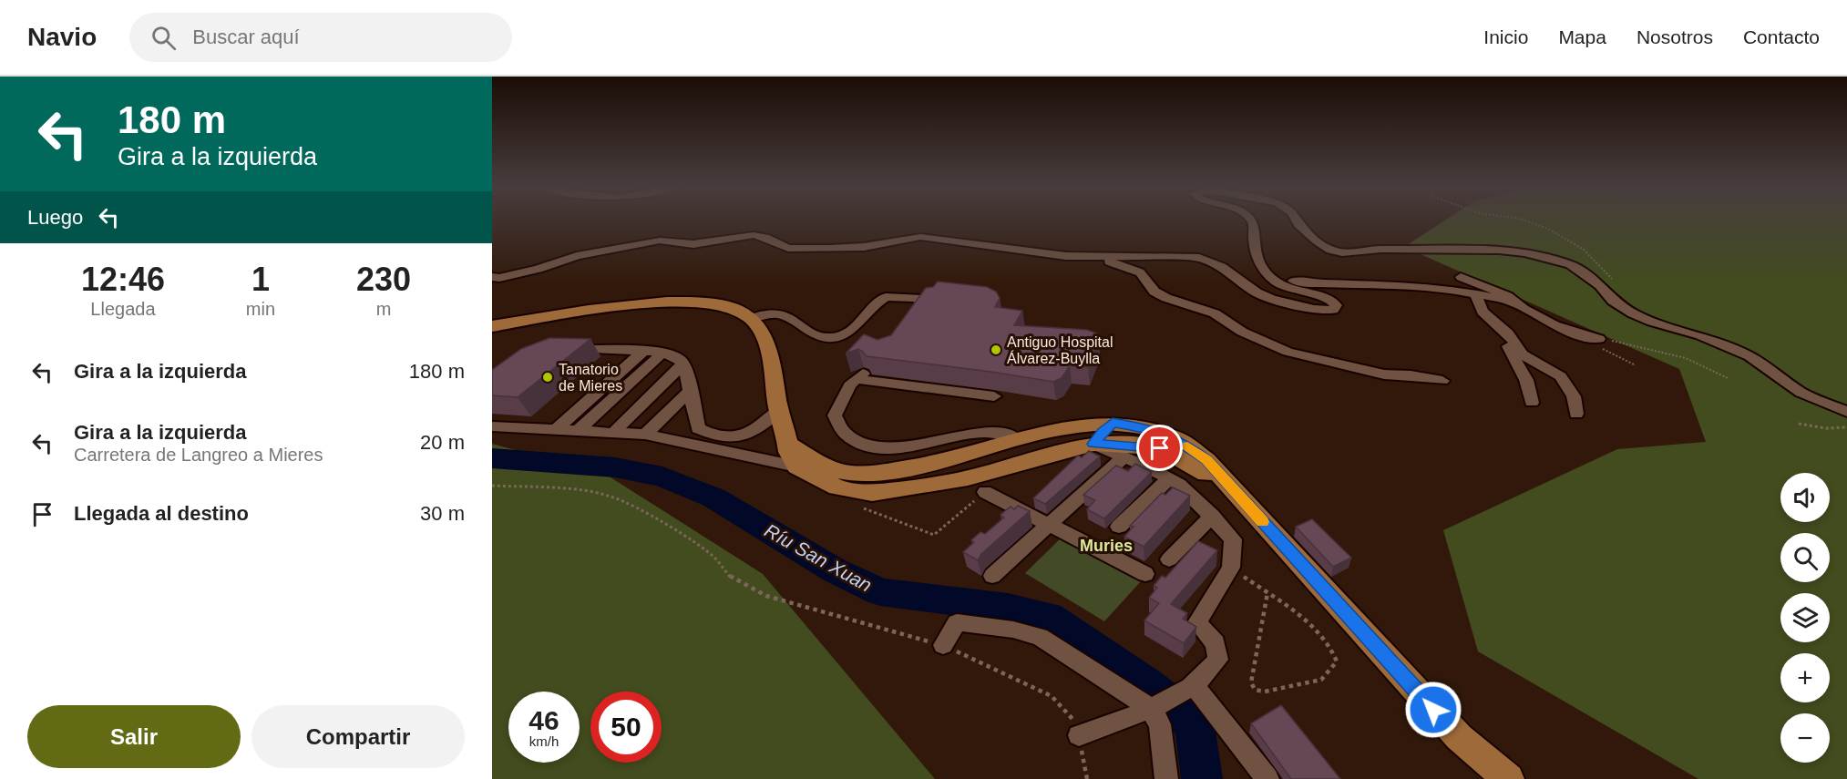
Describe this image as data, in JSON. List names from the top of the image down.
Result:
{
  "districts": ["Muries"],
  "water": ["Ríu San Xuan"],
  "places": ["Antiguo Hospital Álvarez-Buylla", "Tanatorio de Mieres"],
  "page": {
    "header": "Navio",
    "search": "Buscar aquí",
    "nav": [
      "Inicio",
      "Mapa",
      "Nosotros",
      "Contacto"
    ],
    "turn": ["180 m", "Gira a la izquierda"],
    "then": "Luego",
    "eta": [
      "12:46",
      "Llegada",
      "1",
      "min",
      "230",
      "m"
    ],
    "list": [
      {
        "name": "Gira a la izquierda",
        "value": "180 m"
      },
      {
        "name": "Gira a la izquierda",
        "note": "Carretera de Langreo a Mieres",
        "value": "20 m"
      },
      {
        "name": "Llegada al destino",
        "value": "30 m"
      }
    ],
    "map_buttons": ["+", "−"],
    "speed": "46 km/h",
    "limit": "50",
    "buttons": ["Salir", "Compartir"]
  }
}
